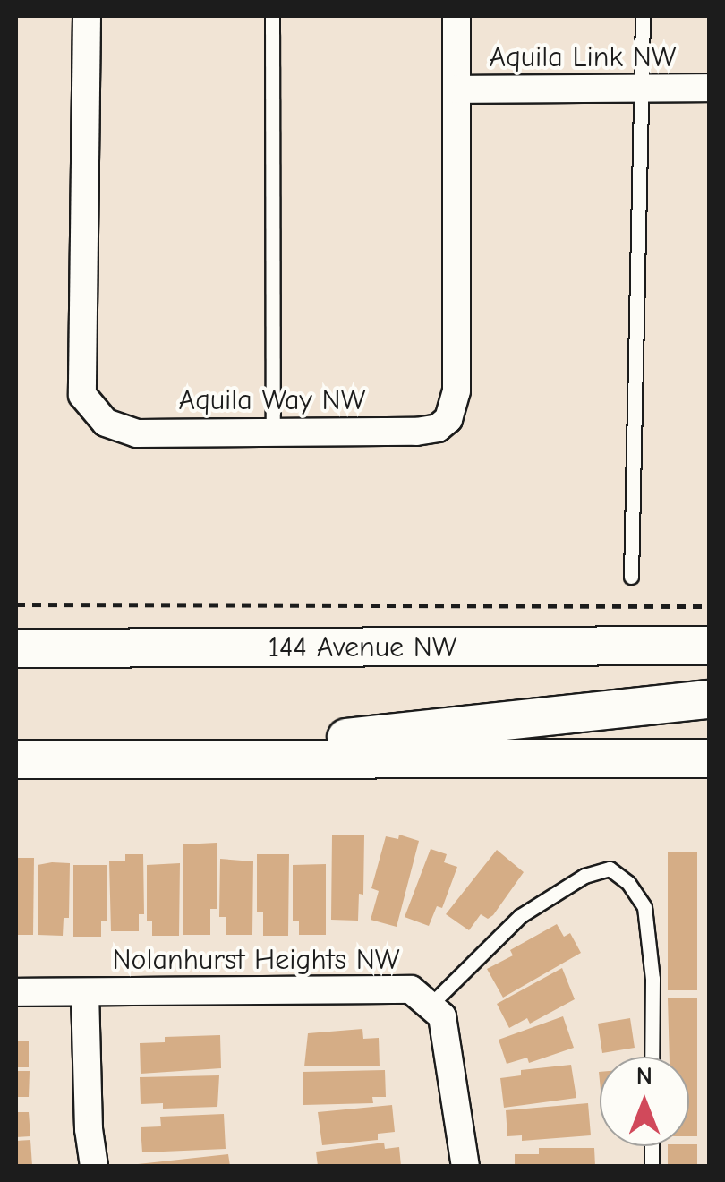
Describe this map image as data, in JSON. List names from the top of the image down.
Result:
{
  "streets": {
    "main road": ["144 Avenue NW"],
    "street": ["Aquila Link NW", "Aquila Way NW", "Nolanhurst Heights NW"]
  },
  "crossings": [
    ["Aquila Link NW", "Aquila Way NW"]
  ],
  "north": "top"
}
